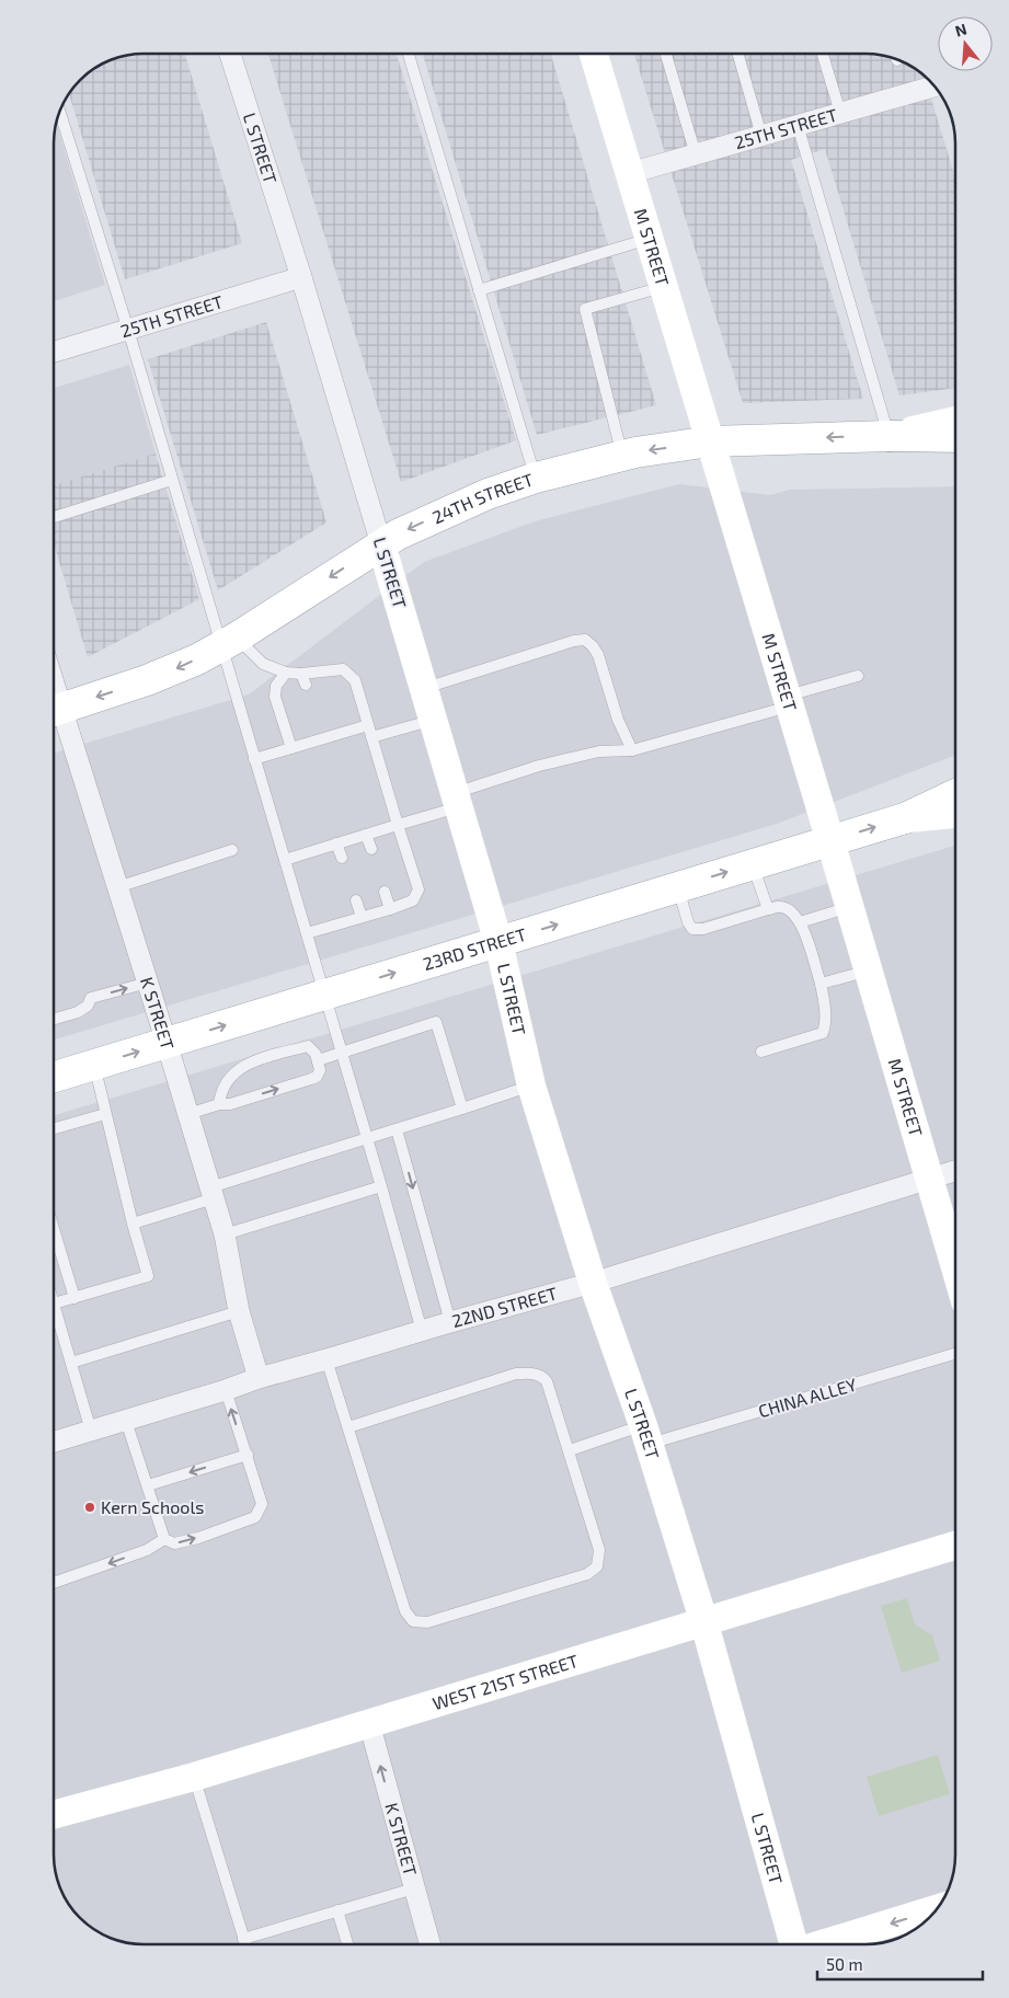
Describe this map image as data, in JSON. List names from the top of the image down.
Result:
{
  "streets": {
    "main road": ["24TH STREET", "23RD STREET"],
    "street": [
      "25TH STREET",
      "L STREET",
      "M STREET",
      "K STREET",
      "22ND STREET",
      "WEST 21ST STREET"
    ],
    "lane": ["CHINA ALLEY"]
  },
  "crossings": [
    ["25TH STREET", "L STREET"],
    ["25TH STREET", "M STREET"],
    ["L STREET", "24TH STREET"],
    ["L STREET", "23RD STREET"],
    ["L STREET", "22ND STREET"],
    ["L STREET", "CHINA ALLEY"],
    ["L STREET", "WEST 21ST STREET"],
    ["M STREET", "24TH STREET"],
    ["M STREET", "23RD STREET"],
    ["M STREET", "22ND STREET"],
    ["23RD STREET", "K STREET"],
    ["K STREET", "22ND STREET"],
    ["K STREET", "WEST 21ST STREET"]
  ],
  "one_way": ["24TH STREET", "23RD STREET"],
  "places": ["Kern Schools"],
  "scale_bar": "50 m",
  "north": "top"
}
